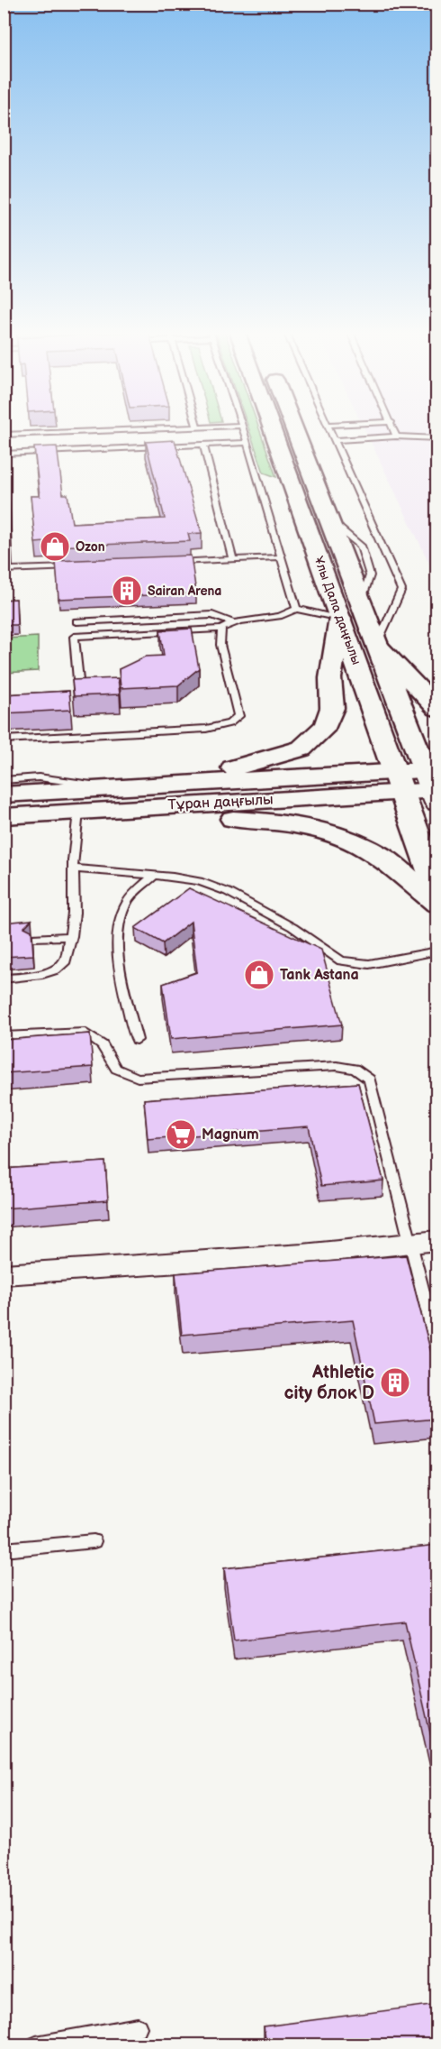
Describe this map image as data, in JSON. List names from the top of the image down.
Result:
{
  "streets": {
    "main road": ["Ұлы Дала даңғылы", "Тұран даңғылы"]
  },
  "crossings": [
    ["Ұлы Дала даңғылы", "Тұран даңғылы"]
  ],
  "places": {
    "shop": ["Ozon", "Tank Astana"],
    "building": ["Sairan Arena", "Athletic city блок D"],
    "supermarket": ["Magnum"]
  }
}
